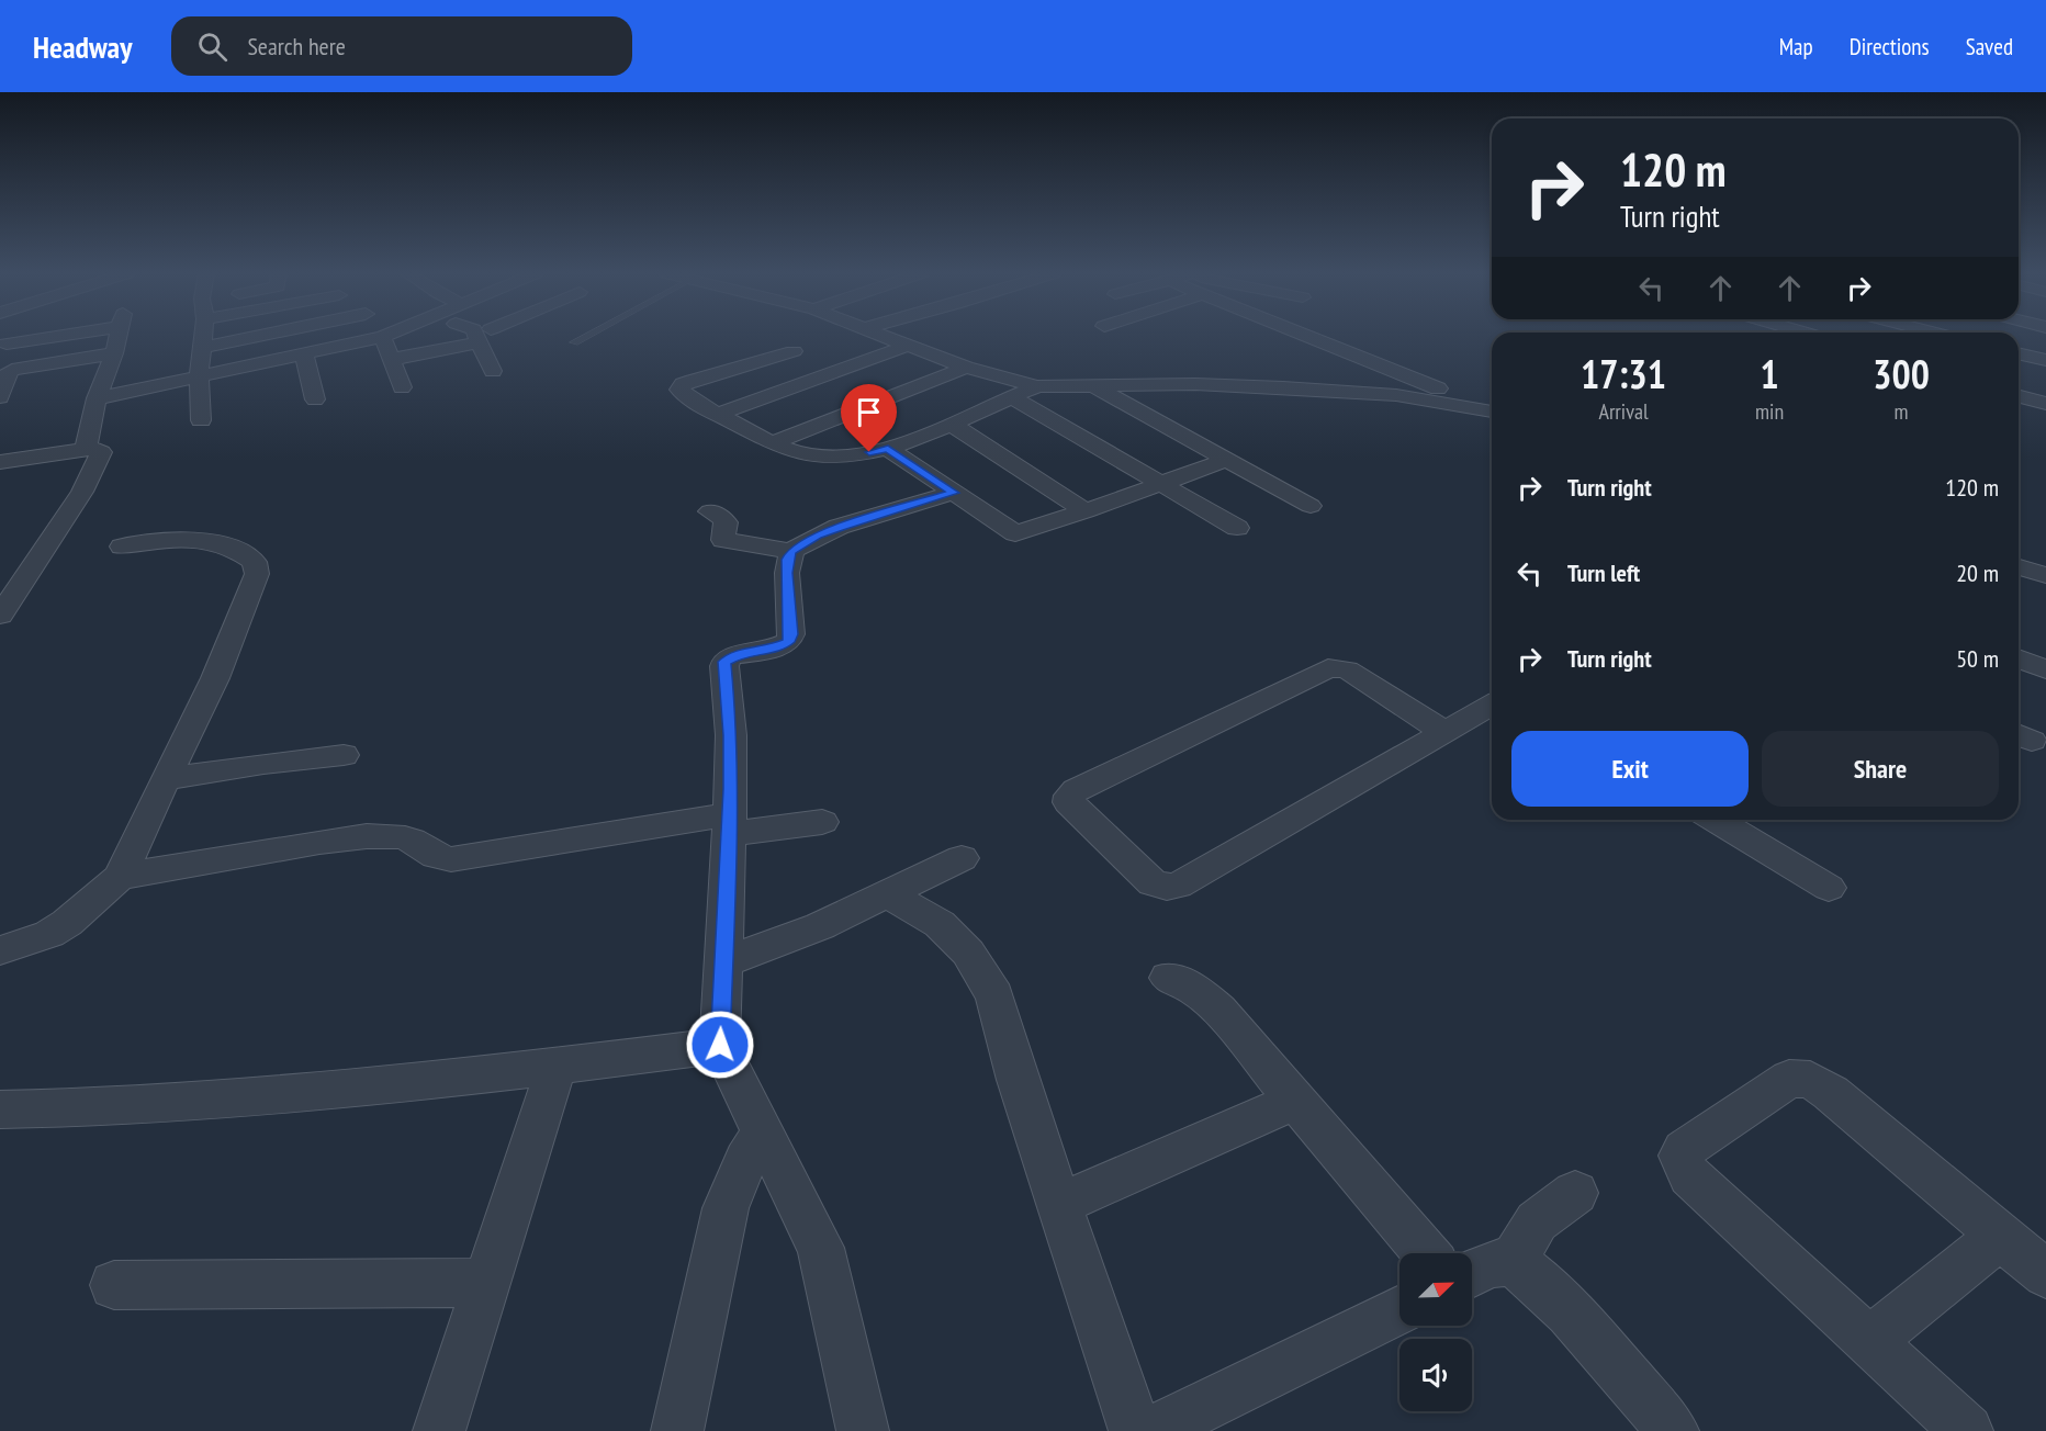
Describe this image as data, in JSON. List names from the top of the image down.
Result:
{
  "north": "top right",
  "page": {
    "header": "Headway",
    "search": "Search here",
    "nav": ["Map", "Directions", "Saved"],
    "turn": ["120 m", "Turn right"],
    "eta": [
      "17:31",
      "Arrival",
      "1",
      "min",
      "300",
      "m"
    ],
    "list": [
      {
        "name": "Turn right",
        "value": "120 m"
      },
      {
        "name": "Turn left",
        "value": "20 m"
      },
      {
        "name": "Turn right",
        "value": "50 m"
      }
    ],
    "buttons": ["Exit", "Share"]
  }
}
